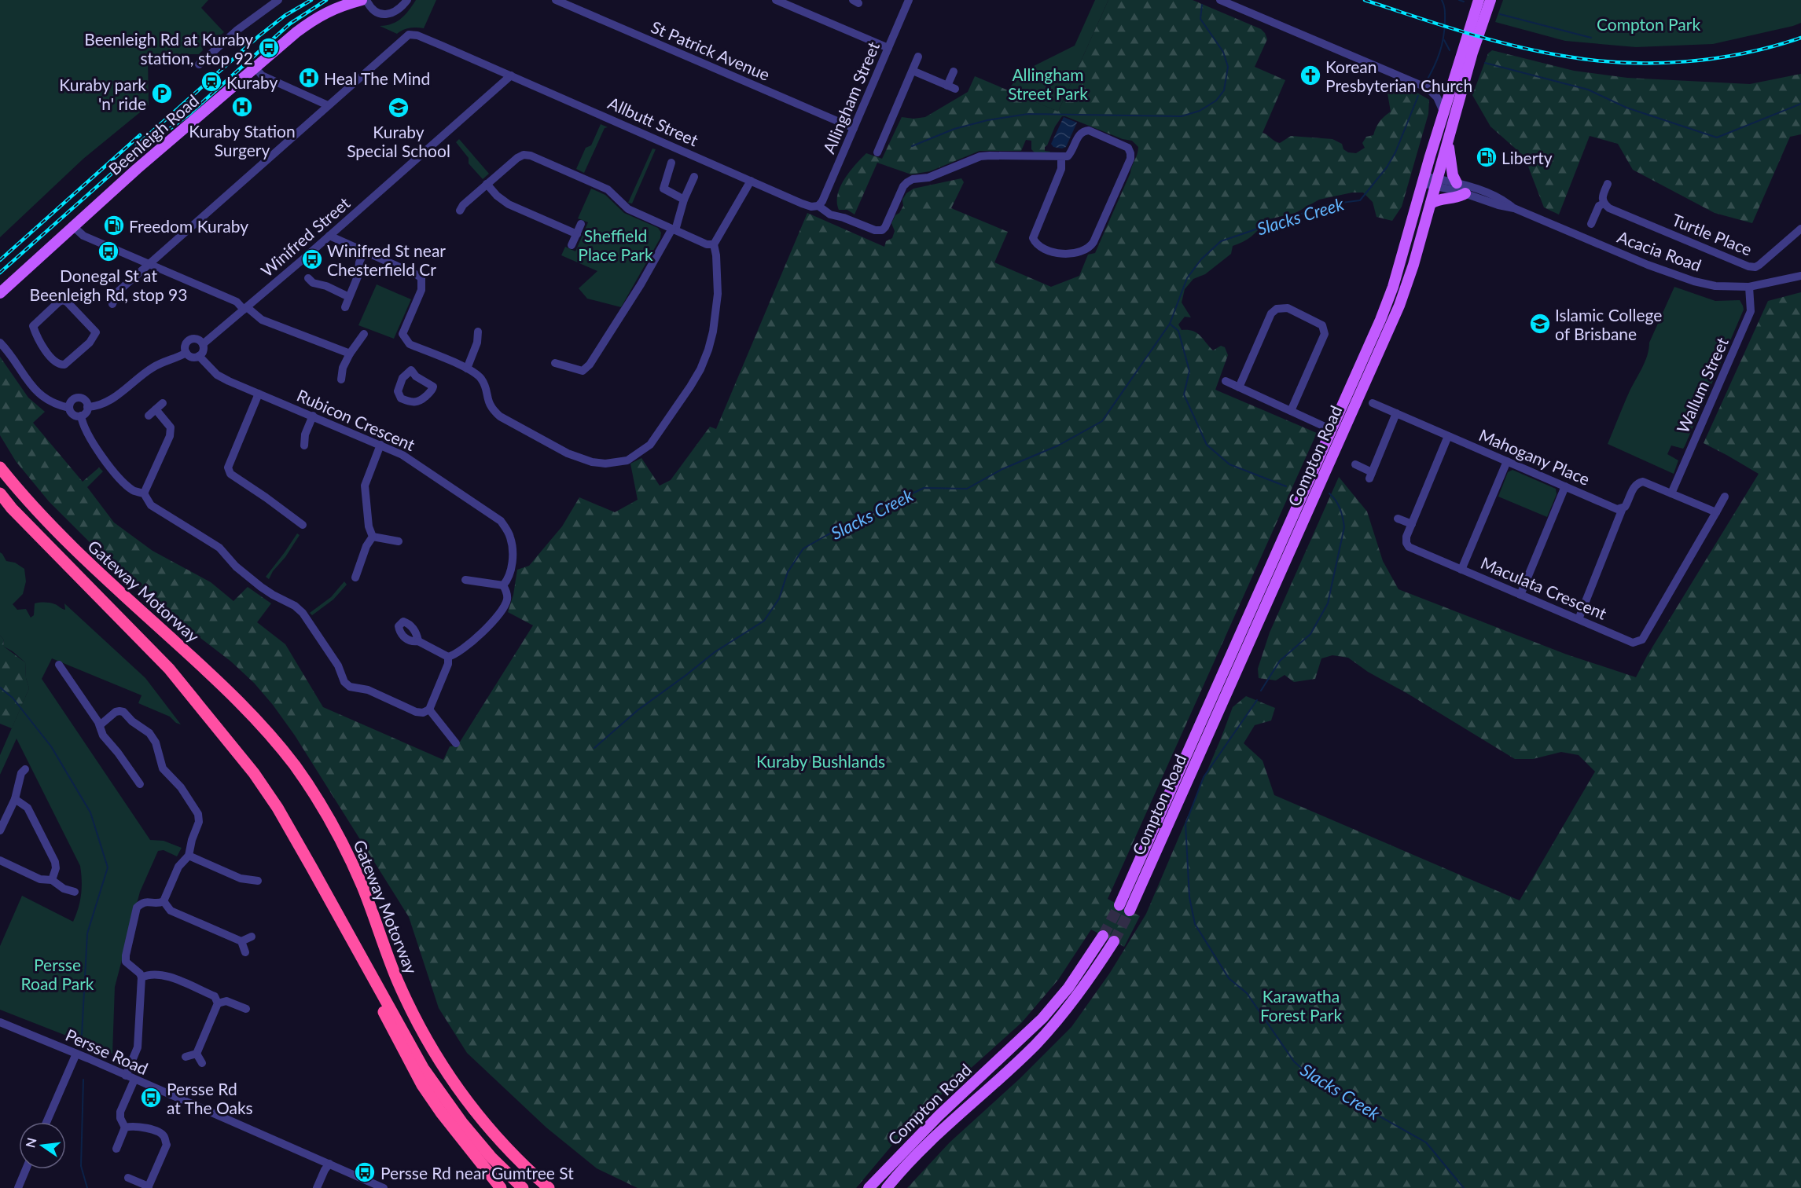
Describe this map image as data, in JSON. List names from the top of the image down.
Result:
{
  "streets": {
    "highway": ["Gateway Motorway"],
    "main road": ["Beenleigh Road", "Compton Road"],
    "street": [
      "St Patrick Avenue",
      "Allingham Street",
      "Allbutt Street",
      "Turtle Place",
      "Winifred Street",
      "Acacia Road",
      "Wallum Street",
      "Rubicon Crescent",
      "Mahogany Place",
      "Maculata Crescent",
      "Persse Road"
    ]
  },
  "crossings": [
    ["St Patrick Avenue", "Allingham Street"],
    ["Allingham Street", "Allbutt Street"],
    ["Allbutt Street", "Winifred Street"],
    ["Winifred Street", "Rubicon Crescent"],
    ["Acacia Road", "Wallum Street"],
    ["Acacia Road", "Compton Road"],
    ["Mahogany Place", "Maculata Crescent"]
  ],
  "water": ["Slacks Creek"],
  "parks": [
    "Compton Park",
    "Allingham Street Park",
    "Sheffield Place Park",
    "Kuraby Bushlands",
    "Persse Road Park",
    "Karawatha Forest Park"
  ],
  "places": {
    "bus stop": [
      "Beenleigh Rd at Kuraby station, stop 92",
      "Donegal St at Beenleigh Rd, stop 93",
      "Winifred St near Chesterfield Cr",
      "Persse Rd at The Oaks",
      "Persse Rd near Gumtree St"
    ],
    "church": ["Korean Presbyterian Church"],
    "hospital": ["Heal The Mind", "Kuraby Station Surgery"],
    "station": ["Kuraby"],
    "parking": ["Kuraby park 'n' ride"],
    "school or university": ["Kuraby Special School", "Islamic College of Brisbane"],
    "fuel station": ["Liberty", "Freedom Kuraby"]
  },
  "north": "left"
}
